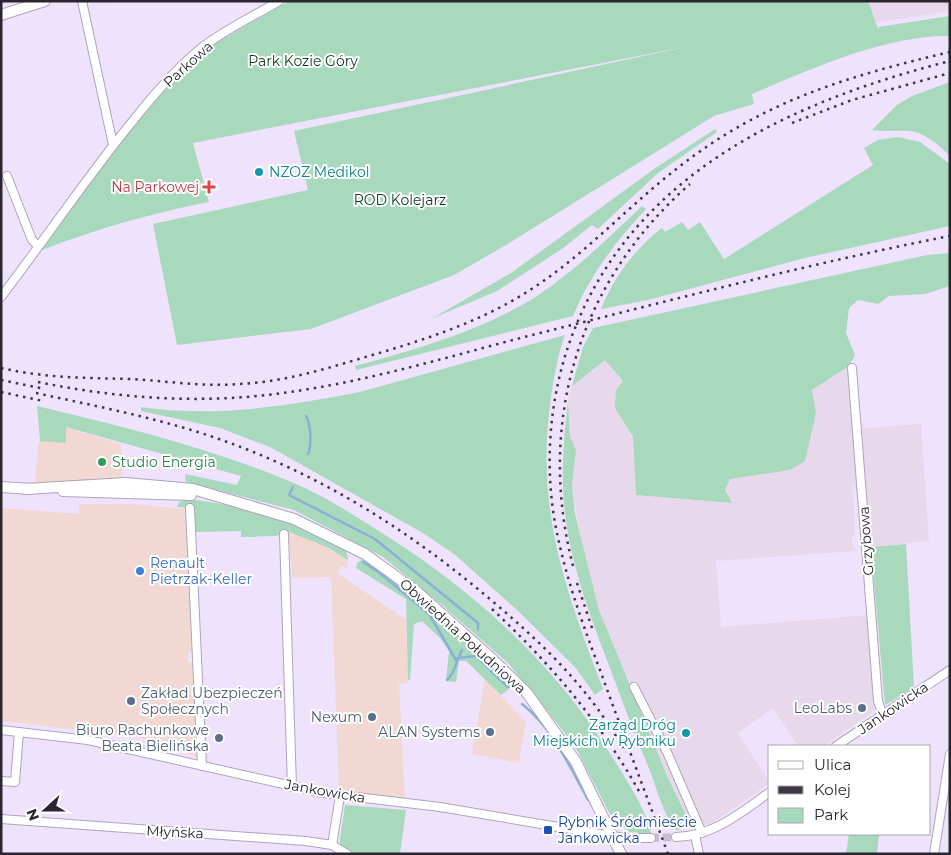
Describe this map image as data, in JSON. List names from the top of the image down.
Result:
{
  "streets": {
    "main road": ["Obwiednia Południowa"],
    "street": [
      "Parkowa",
      "Grzybowa",
      "Jankowicka",
      "Młyńska"
    ]
  },
  "crossings": [
    ["Grzybowa", "Jankowicka"],
    ["Obwiednia Południowa", "Jankowicka"]
  ],
  "parks": ["Park Kozie Góry", "ROD Kolejarz"],
  "places": {
    "other": [
      "NZOZ Medikol",
      "Studio Energia",
      "Renault Pietrzak-Keller",
      "Zakład Ubezpieczeń Społecznych",
      "LeoLabs",
      "Nexum",
      "ALAN Systems",
      "Zarząd Dróg Miejskich w Rybniku",
      "Biuro Rachunkowe Beata Bielińska"
    ],
    "health": ["Na Parkowej"],
    "transit": ["Rybnik Śródmieście Jankowicka"]
  },
  "legend": ["Ulica", "Kolej", "Park"],
  "north": "left"
}
